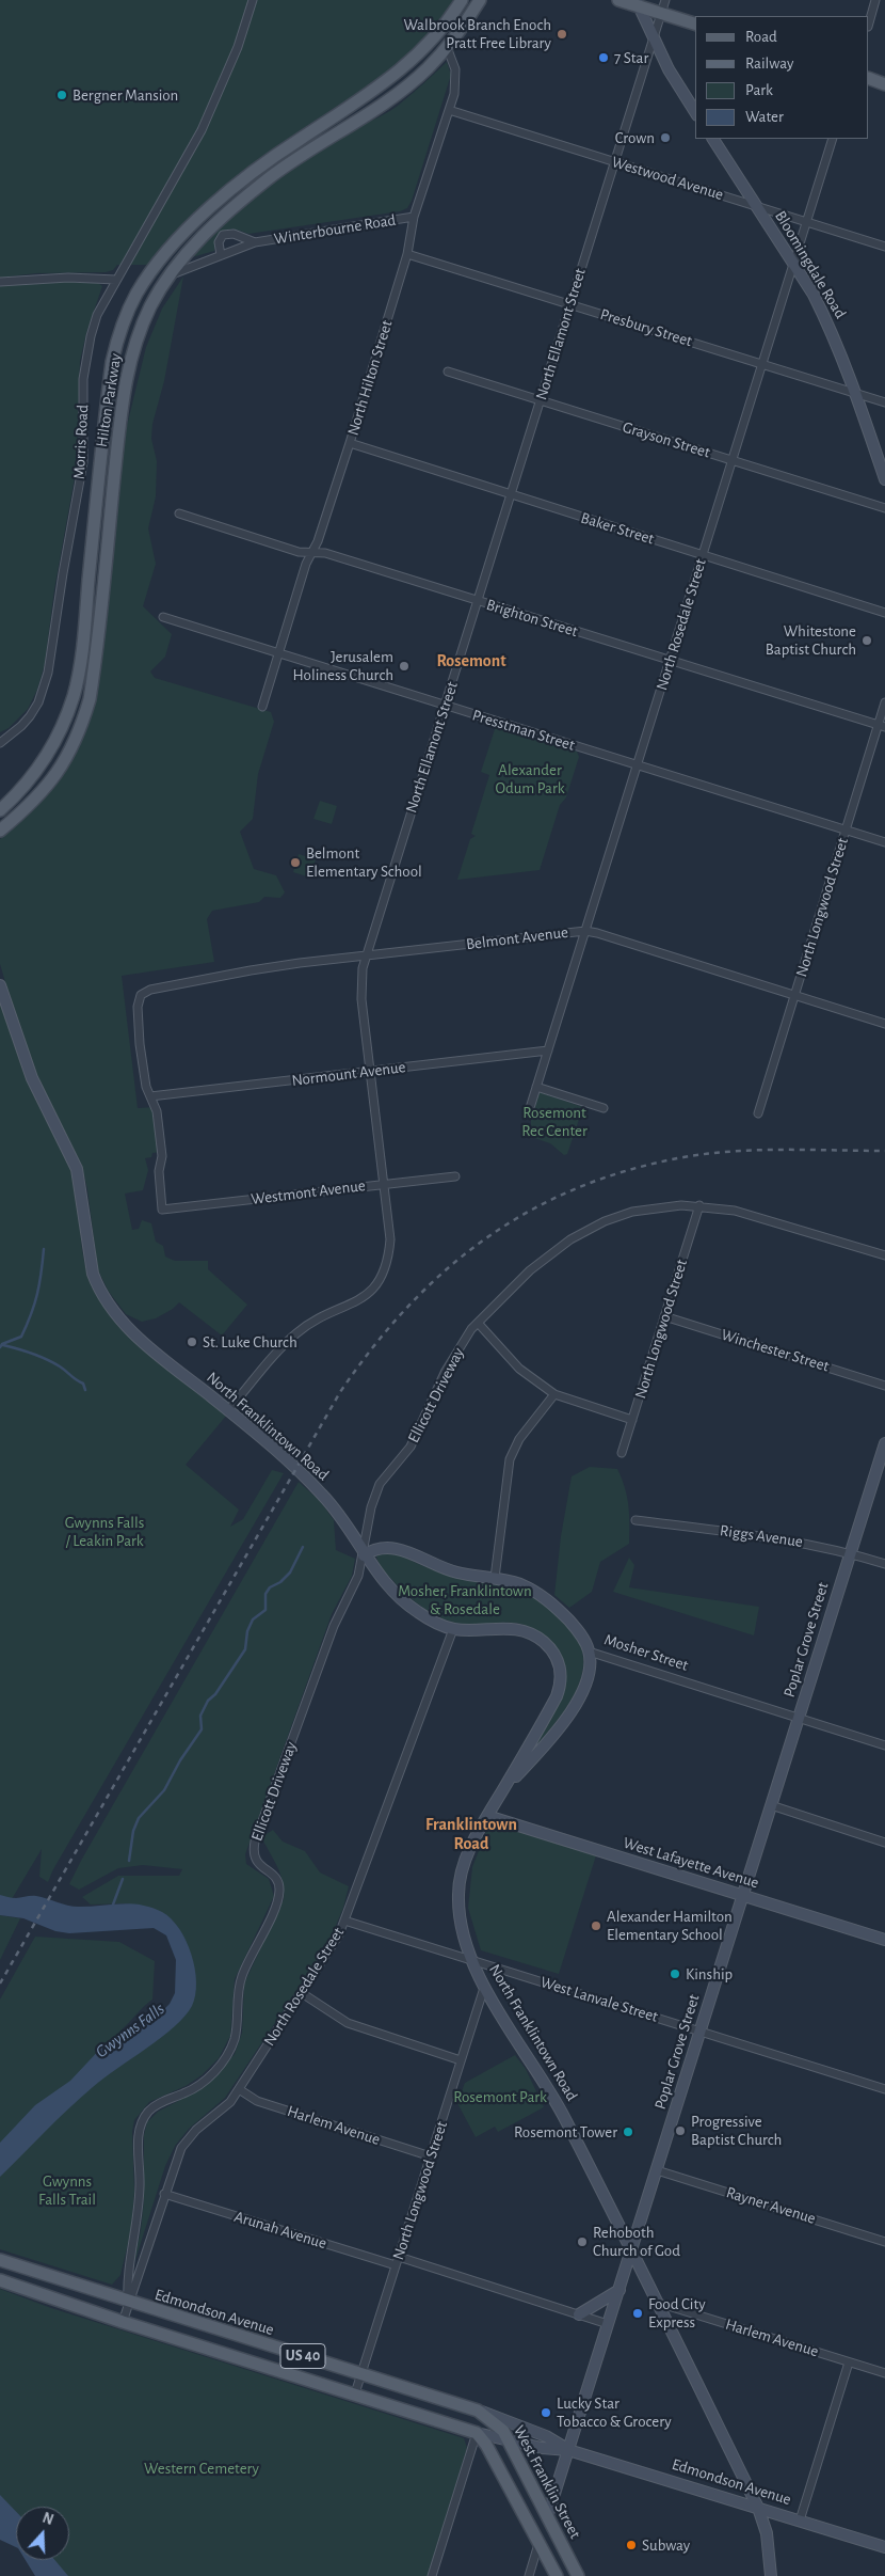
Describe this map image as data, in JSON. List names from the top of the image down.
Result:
{
  "streets": {
    "main road": [
      "Bloomingdale Road",
      "Hilton Parkway",
      "North Franklintown Road",
      "Poplar Grove Street",
      "Mosher Street",
      "West Lafayette Avenue",
      "Edmondson Avenue",
      "US 40",
      "West Franklin Street"
    ],
    "street": [
      "Westwood Avenue",
      "Winterbourne Road",
      "Presbury Street",
      "North Ellamont Street",
      "North Hilton Street",
      "Grayson Street",
      "Morris Road",
      "Baker Street",
      "Brighton Street",
      "North Rosedale Street",
      "Presstman Street",
      "North Longwood Street",
      "Belmont Avenue",
      "Normount Avenue",
      "Westmont Avenue",
      "Winchester Street",
      "Ellicott Driveway",
      "Riggs Avenue",
      "West Lanvale Street",
      "Harlem Avenue",
      "Rayner Avenue",
      "Arunah Avenue"
    ]
  },
  "crossings": [
    ["Westwood Avenue", "Bloomingdale Road"],
    ["Westwood Avenue", "North Ellamont Street"],
    ["Westwood Avenue", "North Hilton Street"],
    ["Westwood Avenue", "North Rosedale Street"],
    ["Winterbourne Road", "North Hilton Street"],
    ["Winterbourne Road", "Hilton Parkway"],
    ["Bloomingdale Road", "Presbury Street"],
    ["Bloomingdale Road", "North Rosedale Street"],
    ["Presbury Street", "North Ellamont Street"],
    ["Presbury Street", "North Hilton Street"],
    ["Presbury Street", "North Rosedale Street"],
    ["North Ellamont Street", "Grayson Street"],
    ["North Ellamont Street", "Baker Street"],
    ["North Ellamont Street", "Brighton Street"],
    ["North Ellamont Street", "Presstman Street"],
    ["North Ellamont Street", "Belmont Avenue"],
    ["North Ellamont Street", "Normount Avenue"],
    ["North Ellamont Street", "Westmont Avenue"],
    ["North Ellamont Street", "North Franklintown Road"],
    ["North Hilton Street", "Hilton Parkway"],
    ["North Hilton Street", "Baker Street"],
    ["North Hilton Street", "Brighton Street"],
    ["North Hilton Street", "Presstman Street"],
    ["Grayson Street", "North Rosedale Street"],
    ["Baker Street", "North Rosedale Street"],
    ["Brighton Street", "North Rosedale Street"],
    ["Brighton Street", "North Longwood Street"],
    ["North Rosedale Street", "Presstman Street"],
    ["North Rosedale Street", "Belmont Avenue"],
    ["North Rosedale Street", "Normount Avenue"],
    ["North Rosedale Street", "Ellicott Driveway"],
    ["North Rosedale Street", "North Franklintown Road"],
    ["North Rosedale Street", "West Lanvale Street"],
    ["North Rosedale Street", "Harlem Avenue"],
    ["North Rosedale Street", "Arunah Avenue"],
    ["North Rosedale Street", "Edmondson Avenue"],
    ["Presstman Street", "North Longwood Street"],
    ["North Longwood Street", "Belmont Avenue"],
    ["North Longwood Street", "Winchester Street"],
    ["North Longwood Street", "Ellicott Driveway"],
    ["North Longwood Street", "North Franklintown Road"],
    ["North Longwood Street", "Harlem Avenue"],
    ["North Longwood Street", "Arunah Avenue"],
    ["North Longwood Street", "Edmondson Avenue"],
    ["Belmont Avenue", "Normount Avenue"],
    ["Belmont Avenue", "Westmont Avenue"],
    ["Normount Avenue", "Westmont Avenue"],
    ["Ellicott Driveway", "North Franklintown Road"],
    ["Ellicott Driveway", "Mosher Street"],
    ["Ellicott Driveway", "Edmondson Avenue"],
    ["North Franklintown Road", "Poplar Grove Street"],
    ["North Franklintown Road", "Mosher Street"],
    ["North Franklintown Road", "West Lafayette Avenue"],
    ["North Franklintown Road", "West Lanvale Street"],
    ["North Franklintown Road", "Harlem Avenue"],
    ["North Franklintown Road", "Edmondson Avenue"],
    ["Riggs Avenue", "Poplar Grove Street"],
    ["Poplar Grove Street", "Mosher Street"],
    ["Poplar Grove Street", "West Lafayette Avenue"],
    ["Poplar Grove Street", "West Lanvale Street"],
    ["Poplar Grove Street", "Rayner Avenue"],
    ["Poplar Grove Street", "Edmondson Avenue"],
    ["Poplar Grove Street", "West Franklin Street"],
    ["Edmondson Avenue", "West Franklin Street"]
  ],
  "districts": ["Rosemont", "Franklintown Road"],
  "water": ["Gwynns Falls"],
  "parks": [
    "Alexander Odum Park",
    "Rosemont Rec Center",
    "Gwynns Falls / Leakin Park",
    "Mosher, Franklintown & Rosedale",
    "Rosemont Park",
    "Gwynns Falls Trail",
    "Western Cemetery"
  ],
  "places": [
    "Walbrook Branch Enoch Pratt Free Library",
    "7 Star",
    "Bergner Mansion",
    "Crown",
    "Whitestone Baptist Church",
    "Jerusalem Holiness Church",
    "Belmont Elementary School",
    "St. Luke Church",
    "Alexander Hamilton Elementary School",
    "Kinship",
    "Progressive Baptist Church",
    "Rosemont Tower",
    "Rehoboth Church of God",
    "Food City Express",
    "Lucky Star Tobacco & Grocery",
    "Subway"
  ],
  "legend": [
    "Road",
    "Railway",
    "Park",
    "Water"
  ],
  "north": "top"
}
